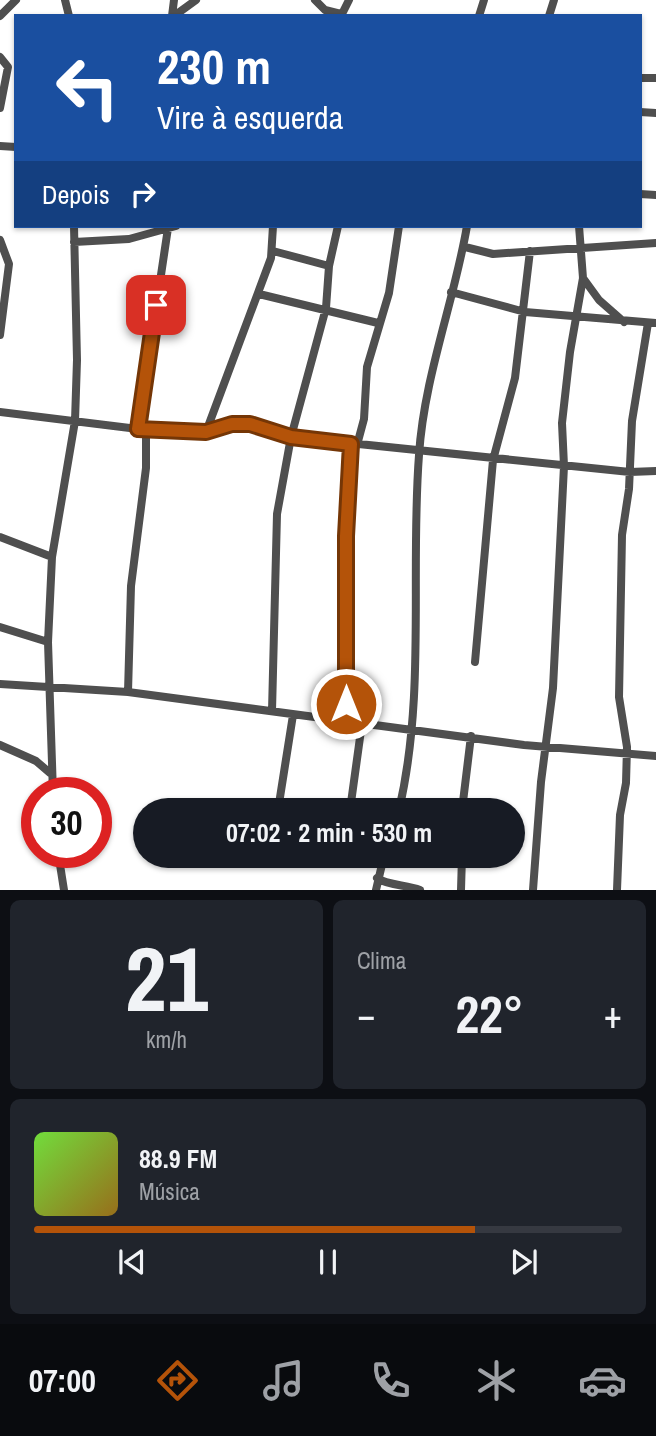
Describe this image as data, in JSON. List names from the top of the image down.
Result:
{
  "page": {
    "turn": ["230 m", "Vire à esquerda"],
    "then": "Depois",
    "limit": "30",
    "trip": "07:02 · 2 min · 530 m",
    "tile": [
      ["21", "km/h"],
      "Clima"
    ],
    "heat": ["−", "22°", "+"],
    "song": ["88.9 FM", "Música"],
    "tabs": "07:00"
  }
}
